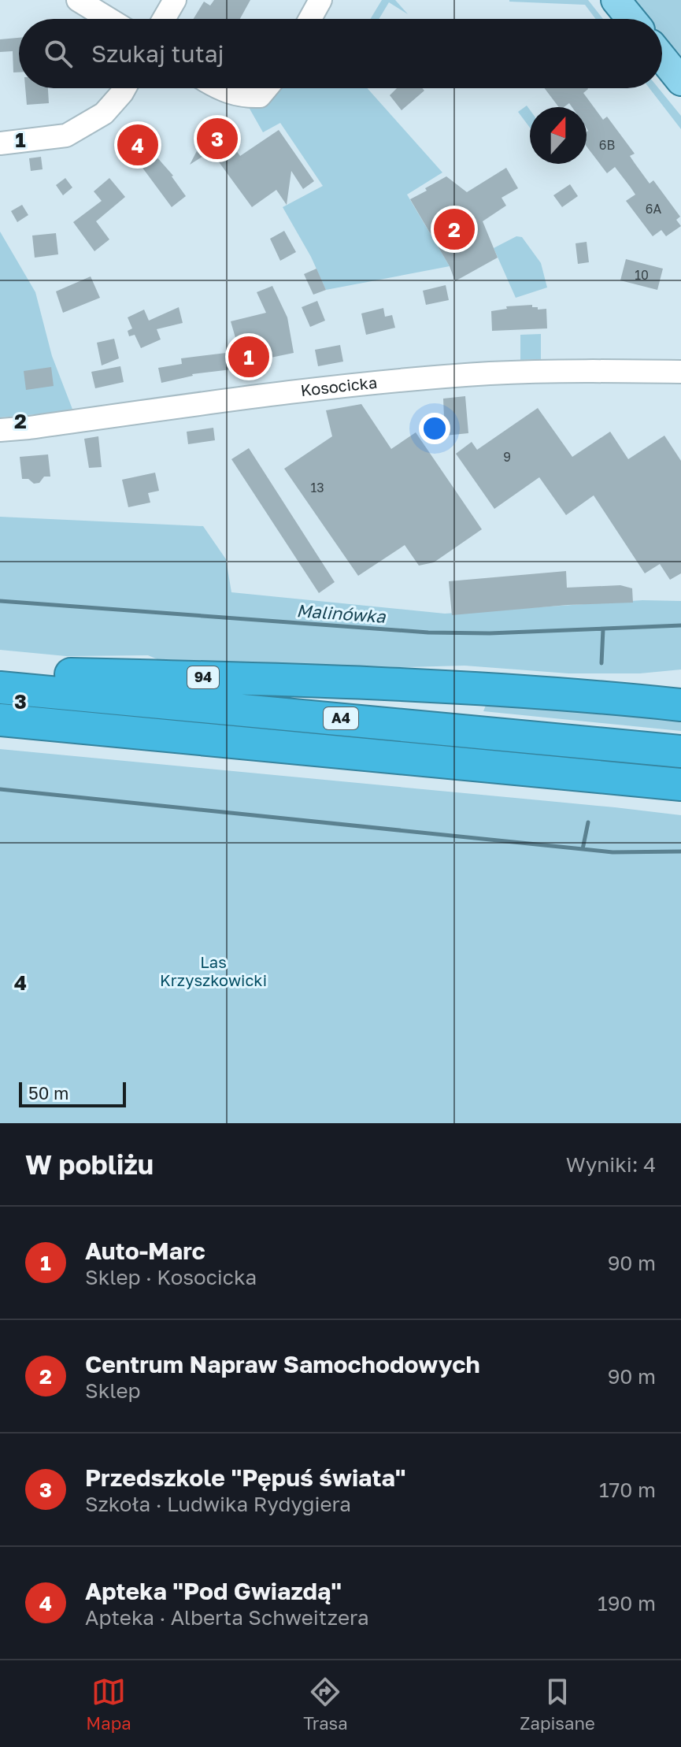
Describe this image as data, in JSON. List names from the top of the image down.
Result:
{
  "streets": {
    "highway": ["94", "A4"],
    "street": ["Kosocicka"]
  },
  "water": ["Malinówka"],
  "parks": ["Las Krzyszkowicki"],
  "house_numbers": [
    "6B",
    "6A",
    "10",
    "9",
    "13"
  ],
  "scale_bar": "50 m",
  "north": "top",
  "page": {
    "search": "Szukaj tutaj",
    "pins": [
      "3",
      "4",
      "2",
      "1"
    ],
    "scale": "50 m",
    "heading": ["W pobliżu", "Wyniki: 4"],
    "list": [
      {
        "mark": "1",
        "name": "Auto-Marc",
        "note": "Sklep · Kosocicka",
        "value": "90 m"
      },
      {
        "mark": "2",
        "name": "Centrum Napraw Samochodowych",
        "note": "Sklep",
        "value": "90 m"
      },
      {
        "mark": "3",
        "name": "Przedszkole \"Pępuś świata\"",
        "note": "Szkoła · Ludwika Rydygiera",
        "value": "170 m"
      },
      {
        "mark": "4",
        "name": "Apteka \"Pod Gwiazdą\"",
        "note": "Apteka · Alberta Schweitzera",
        "value": "190 m"
      }
    ],
    "nav": ["Mapa", "Trasa", "Zapisane"]
  },
  "grid": {
    "rows": [
      "1",
      "2",
      "3",
      "4"
    ]
  }
}
